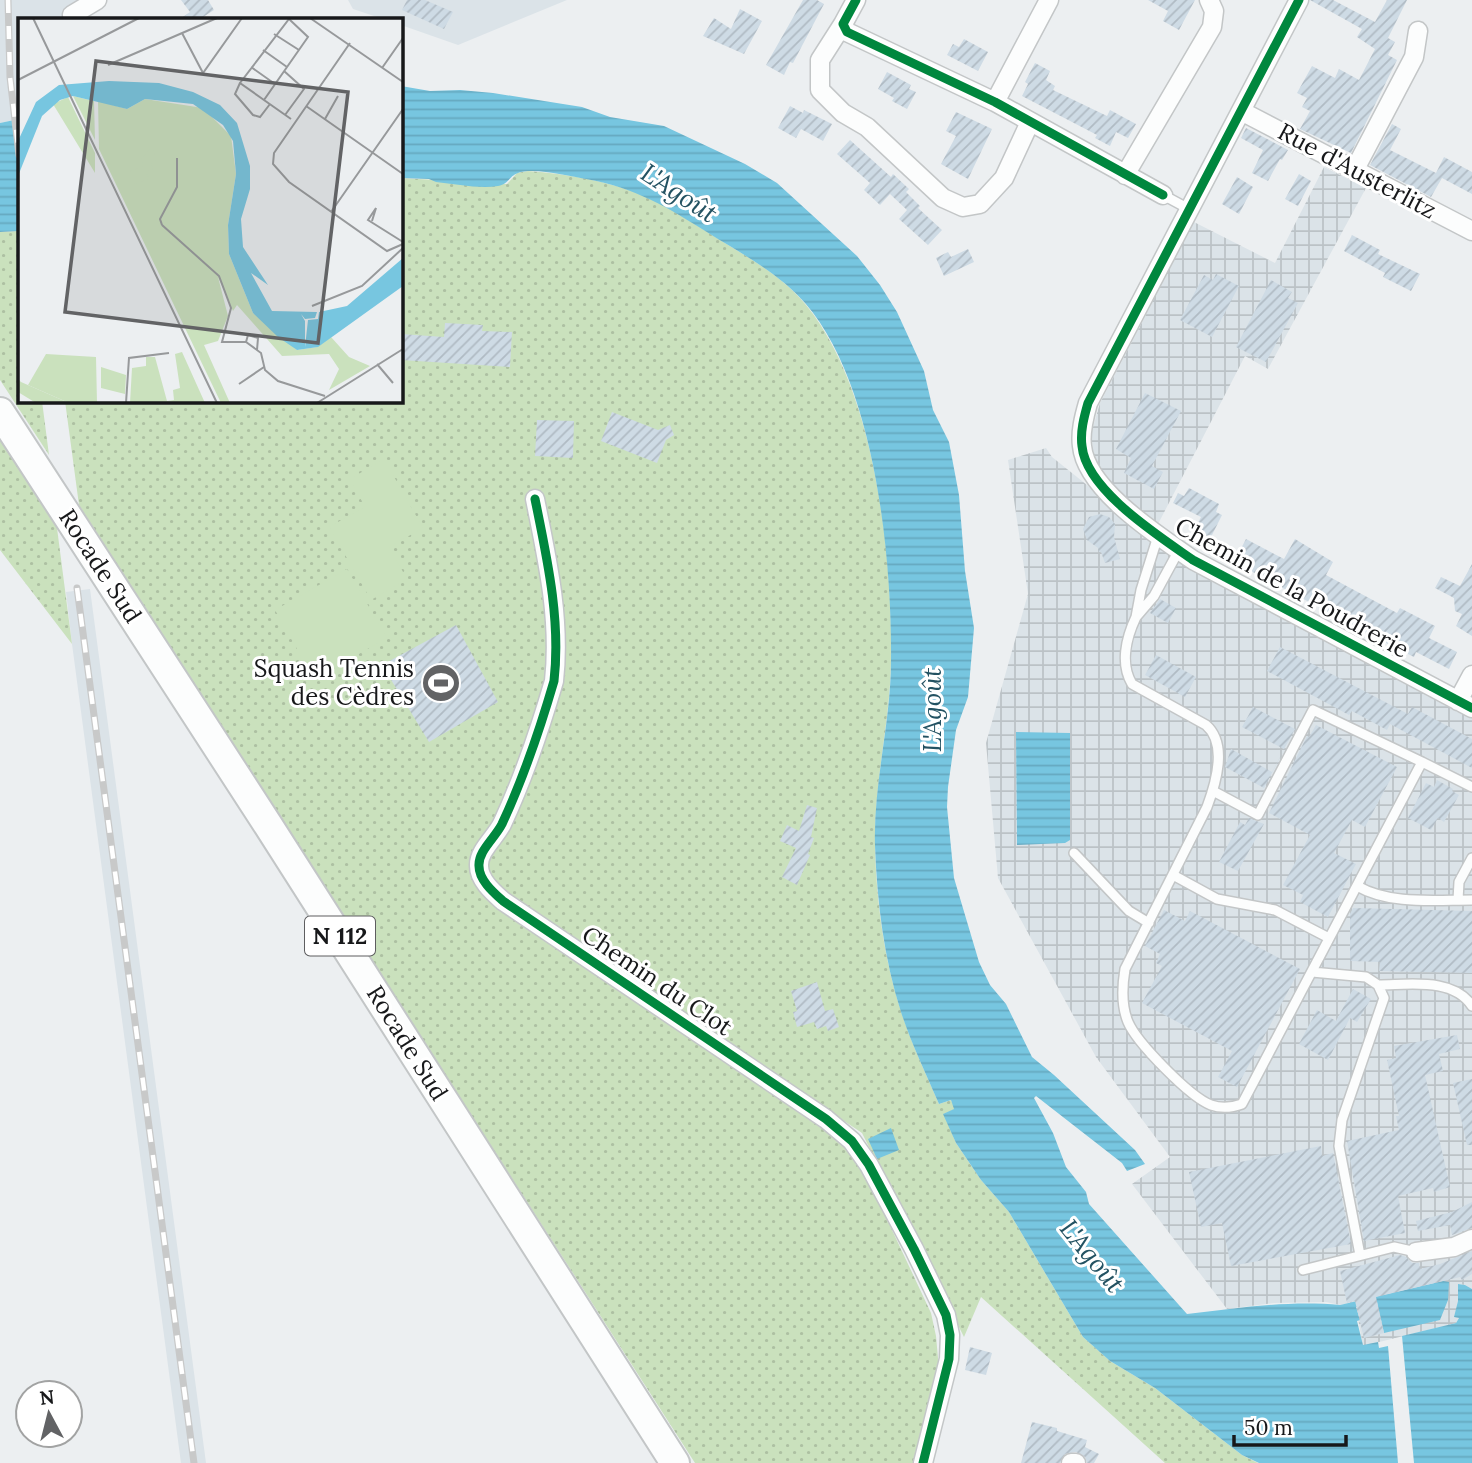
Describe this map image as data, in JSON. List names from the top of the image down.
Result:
{
  "streets": {
    "main road": ["Rocade Sud", "N 112"],
    "street": ["Rue d'Austerlitz", "Chemin de la Poudrerie", "Chemin du Clot"]
  },
  "crossings": [
    ["Rue d'Austerlitz", "Chemin de la Poudrerie"]
  ],
  "water": ["L'Agoût"],
  "places": {
    "sports": ["Squash Tennis des Cèdres"]
  },
  "scale_bar": "50 m",
  "north": "top"
}
